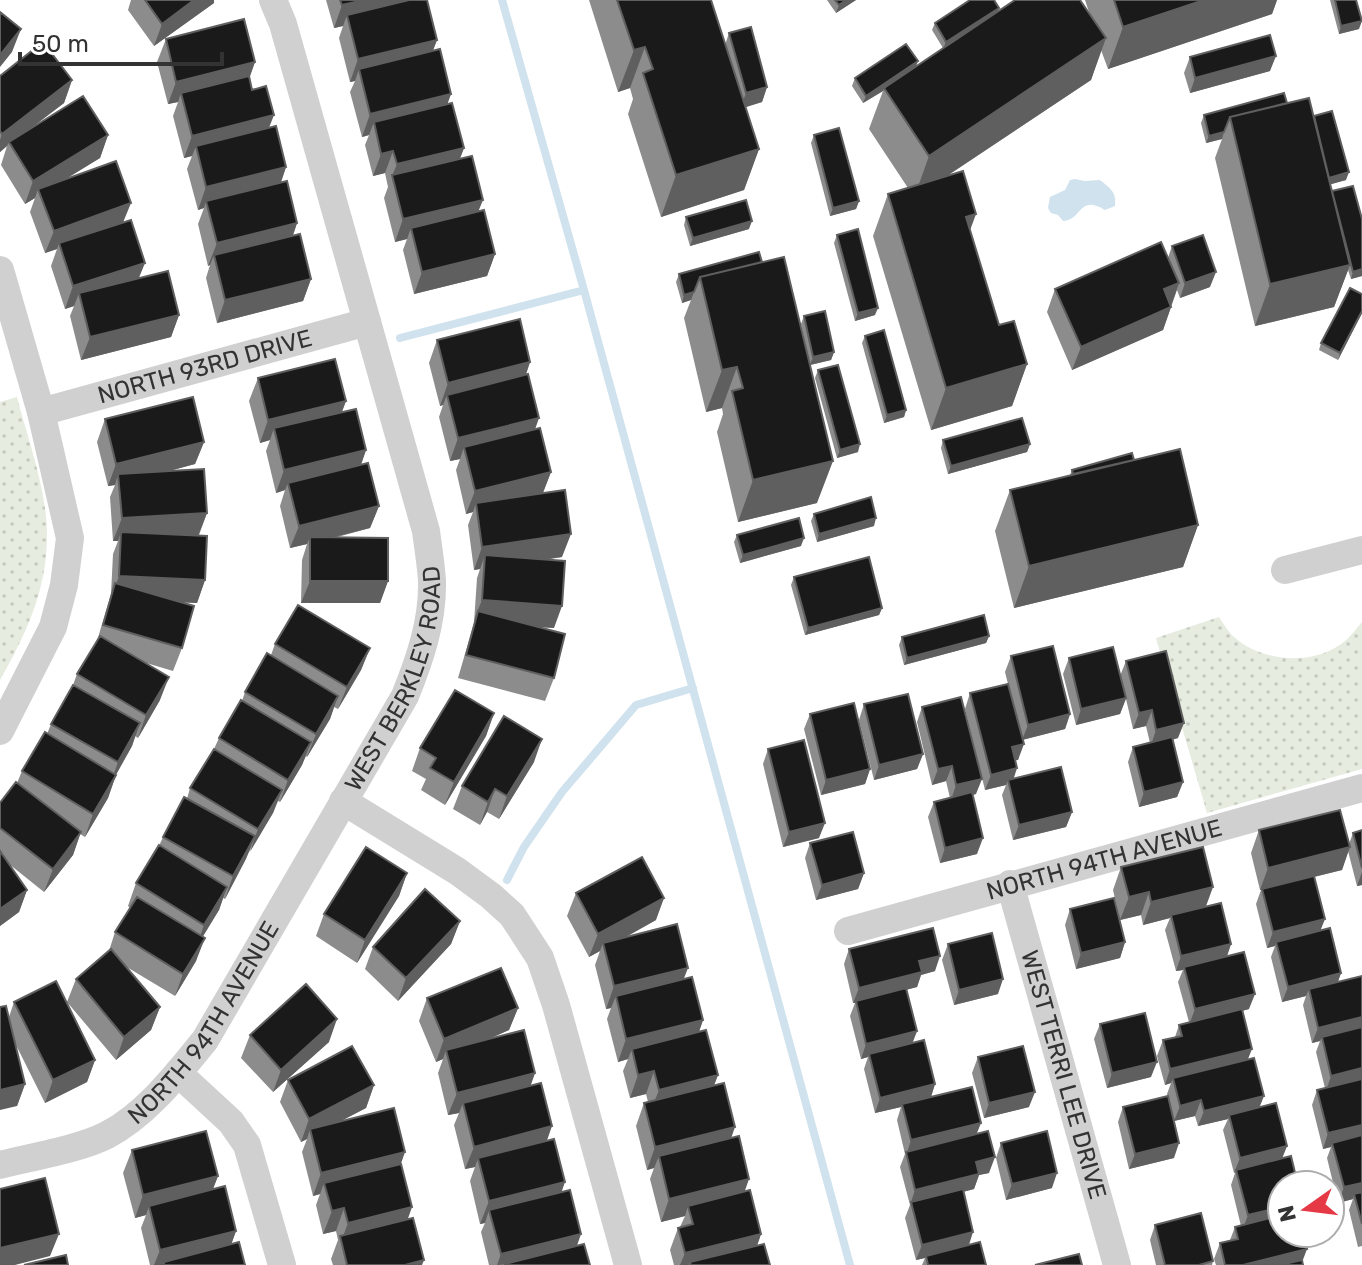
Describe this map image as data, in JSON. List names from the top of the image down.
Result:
{
  "streets": {
    "street": [
      "NORTH 93RD DRIVE",
      "WEST BERKLEY ROAD",
      "NORTH 94TH AVENUE",
      "WEST TERRI LEE DRIVE"
    ]
  },
  "crossings": [
    ["NORTH 93RD DRIVE", "WEST BERKLEY ROAD"],
    ["WEST BERKLEY ROAD", "NORTH 94TH AVENUE"],
    ["NORTH 94TH AVENUE", "WEST TERRI LEE DRIVE"]
  ],
  "scale_bar": "50 m",
  "north": "left"
}
